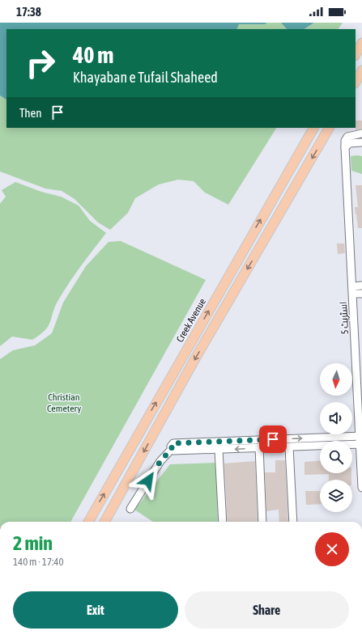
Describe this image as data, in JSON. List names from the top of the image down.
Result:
{
  "streets": {
    "main road": ["Creek Avenue"],
    "street": ["اسٹریٹ 5"]
  },
  "parks": ["Christian Cemetery"],
  "north": "bottom",
  "page": {
    "status": "17:38",
    "turn": ["40 m", "Khayaban e Tufail Shaheed"],
    "then": "Then",
    "heading": ["2 min", "140 m · 17:40"],
    "buttons": ["Exit", "Share"]
  }
}
